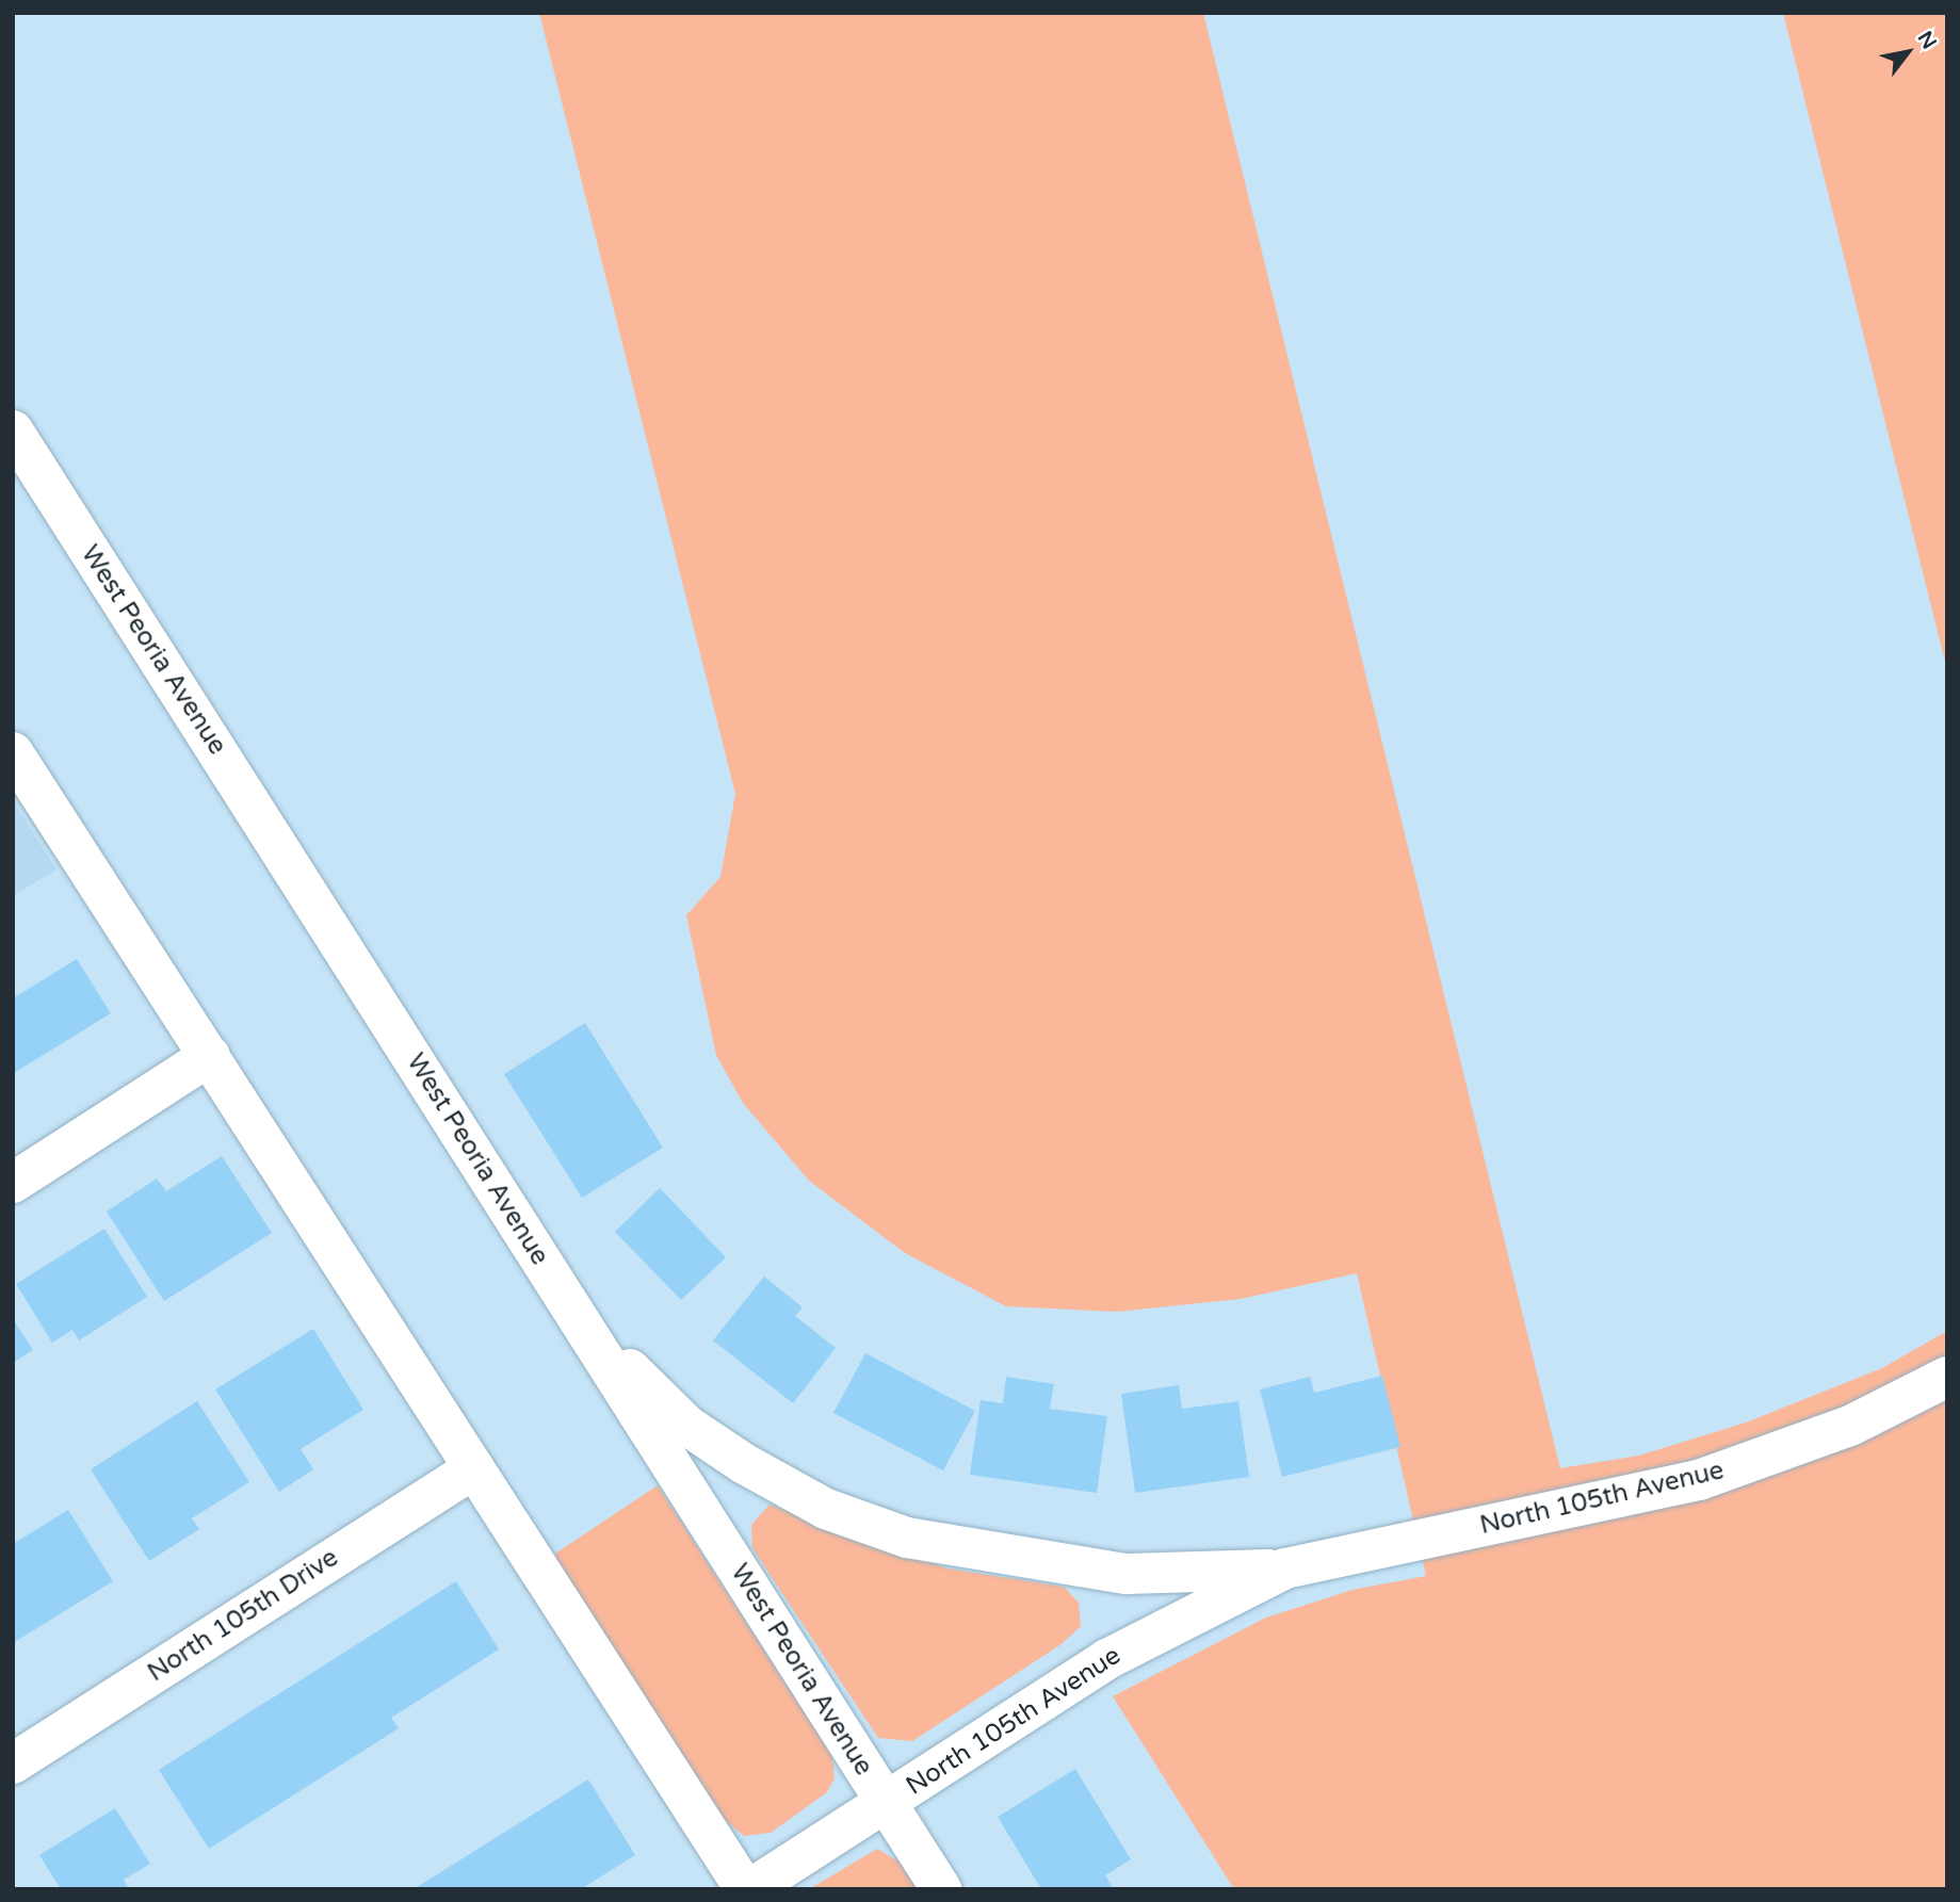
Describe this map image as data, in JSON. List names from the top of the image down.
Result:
{
  "streets": {
    "street": ["West Peoria Avenue", "North 105th Avenue", "North 105th Drive"]
  },
  "crossings": [
    ["West Peoria Avenue", "North 105th Avenue"]
  ],
  "north": "top right"
}
